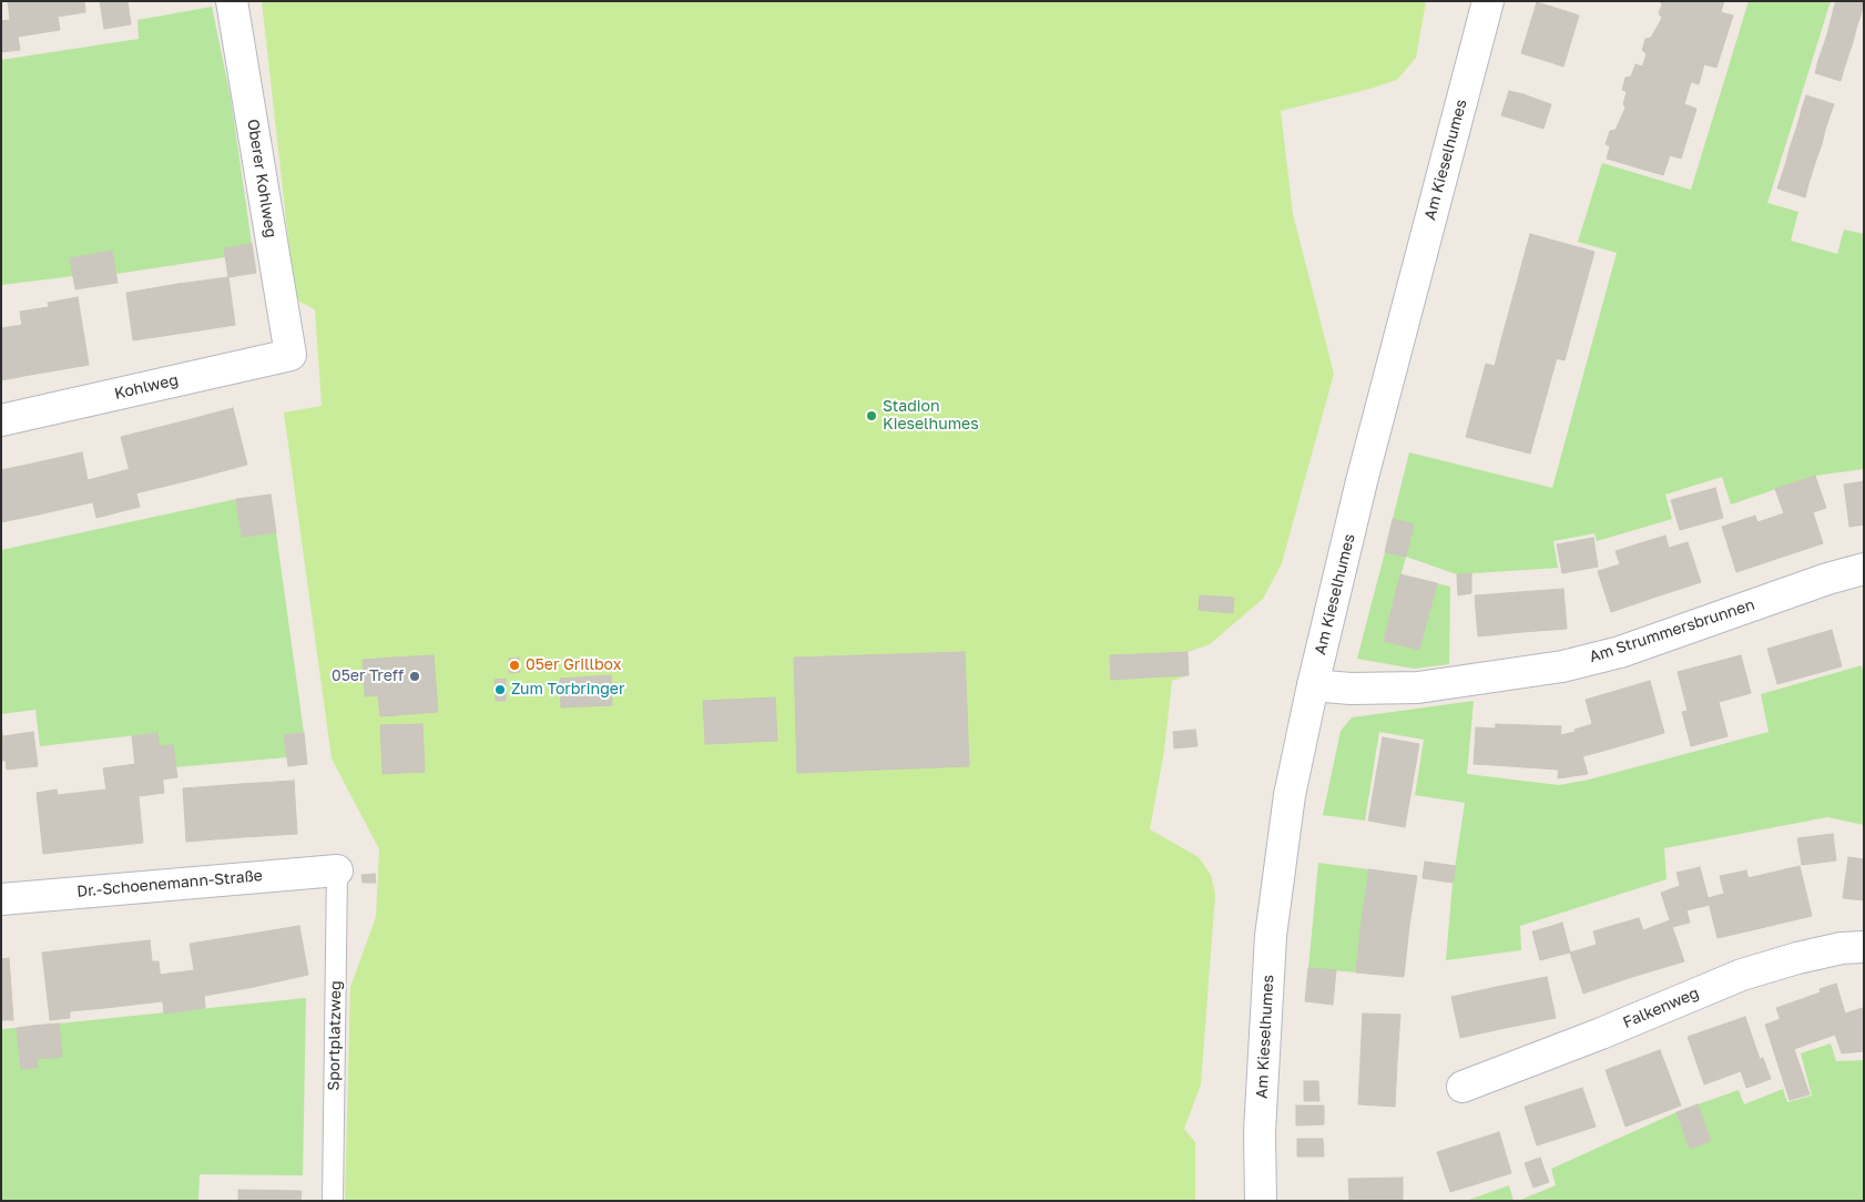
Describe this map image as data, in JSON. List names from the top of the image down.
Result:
{
  "streets": {
    "street": [
      "Am Kieselhumes",
      "Oberer Kohlweg",
      "Kohlweg",
      "Am Strummersbrunnen",
      "Dr.-Schoenemann-Straße",
      "Falkenweg"
    ],
    "lane": ["Sportplatzweg"]
  },
  "crossings": [
    ["Am Kieselhumes", "Am Strummersbrunnen"],
    ["Oberer Kohlweg", "Kohlweg"],
    ["Dr.-Schoenemann-Straße", "Sportplatzweg"]
  ],
  "places": [
    "Stadion Kieselhumes",
    "05er Grillbox",
    "05er Treff",
    "Zum Torbringer"
  ]
}
